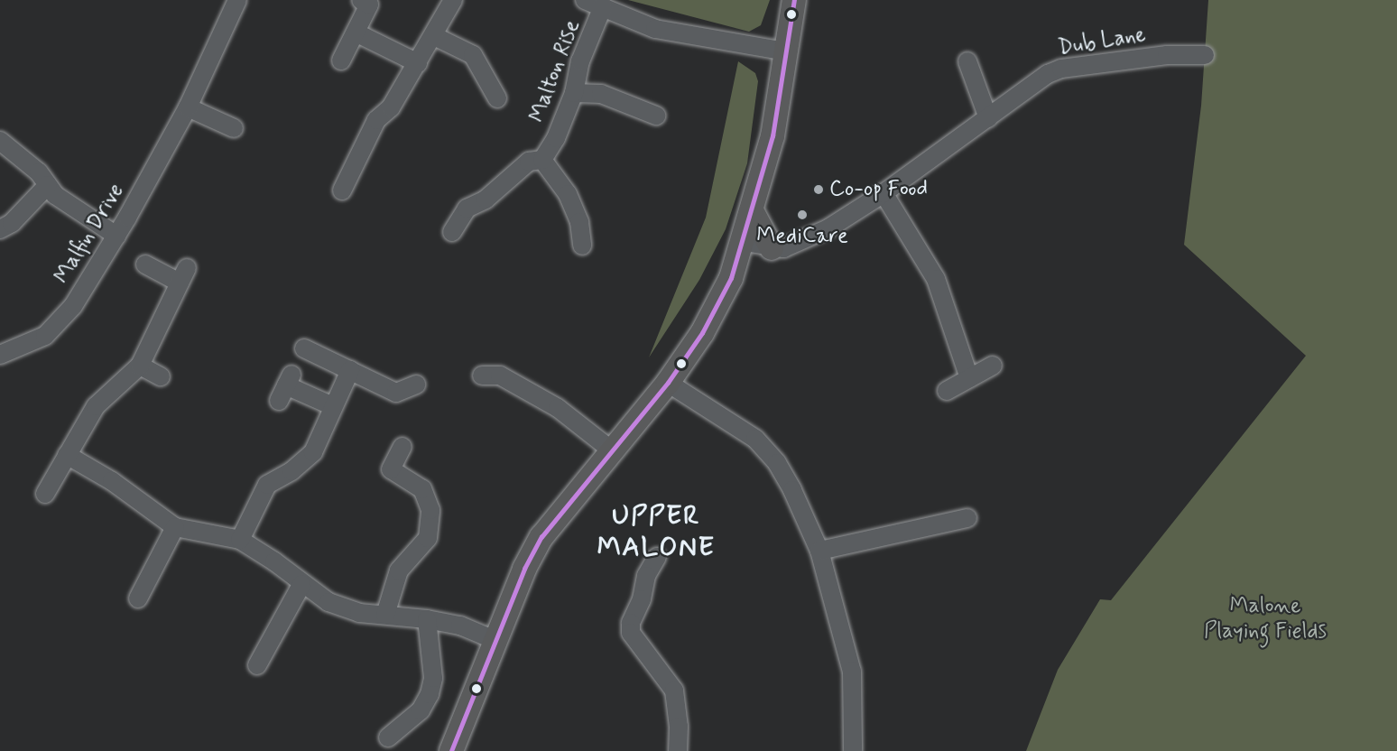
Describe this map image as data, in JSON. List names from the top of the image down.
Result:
{
  "streets": {
    "street": ["Dub Lane", "Malton Rise", "Malfin Drive"]
  },
  "districts": ["UPPER MALONE"],
  "parks": ["Malone Playing Fields"],
  "places": ["Co-op Food", "MediCare"]
}
